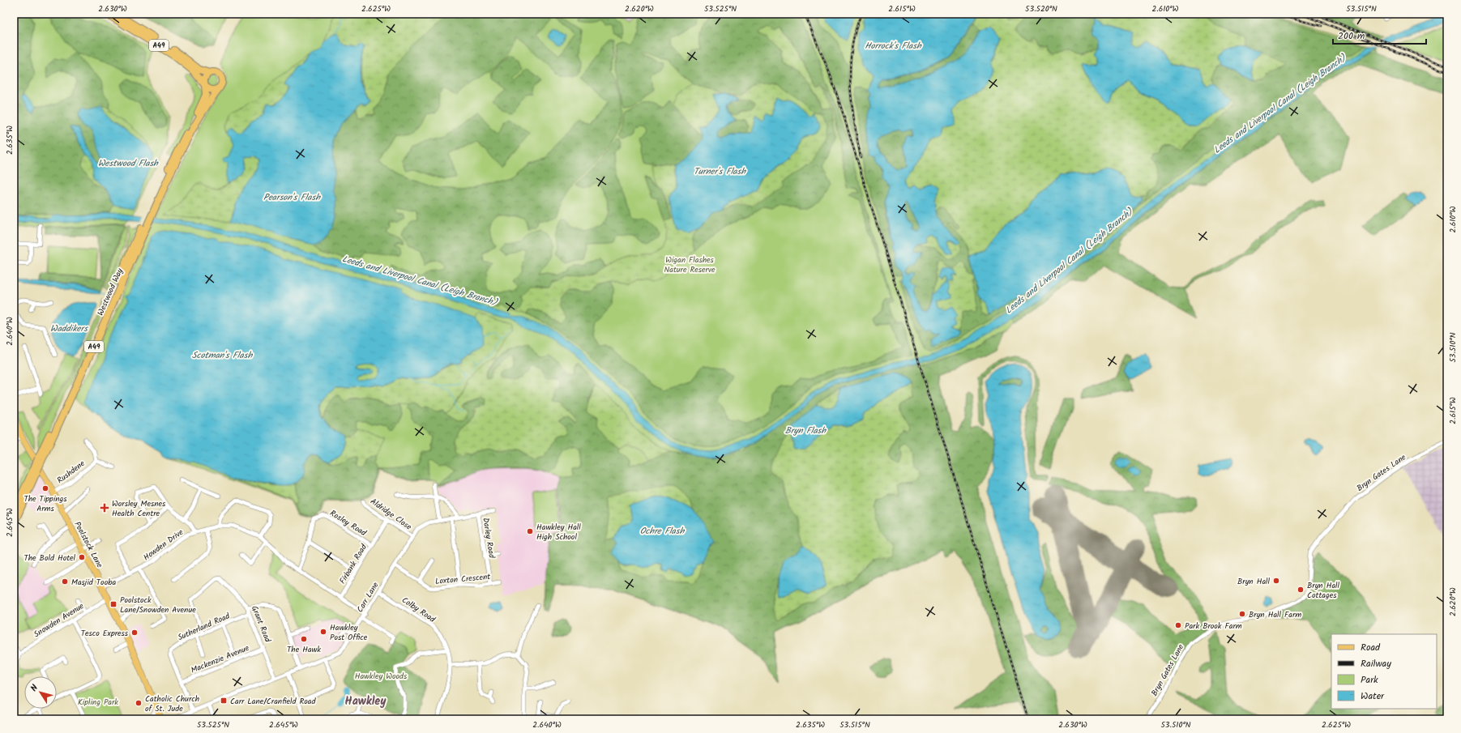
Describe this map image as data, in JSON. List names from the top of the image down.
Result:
{
  "streets": {
    "highway": ["A49", "Westwood Way"],
    "main road": ["Poolstock Lane"],
    "street": [
      "Rushdene",
      "Bryn Gates Lane",
      "Aldridge Close",
      "Rosley Road",
      "Darley Road",
      "Howden Drive",
      "Firbank Road",
      "Loxton Crescent",
      "Carr Lane",
      "Colby Road",
      "Snowden Avenue",
      "Grant Road",
      "Sutherland Road",
      "Mackenzie Avenue"
    ]
  },
  "crossings": [
    ["A49", "Westwood Way"],
    ["Rushdene", "Poolstock Lane"],
    ["Aldridge Close", "Firbank Road"],
    ["Aldridge Close", "Carr Lane"],
    ["Rosley Road", "Howden Drive"],
    ["Rosley Road", "Firbank Road"],
    ["Darley Road", "Loxton Crescent"],
    ["Darley Road", "Carr Lane"],
    ["Poolstock Lane", "Howden Drive"],
    ["Poolstock Lane", "Snowden Avenue"],
    ["Howden Drive", "Firbank Road"],
    ["Howden Drive", "Carr Lane"],
    ["Loxton Crescent", "Carr Lane"],
    ["Carr Lane", "Colby Road"],
    ["Carr Lane", "Grant Road"],
    ["Carr Lane", "Sutherland Road"],
    ["Grant Road", "Sutherland Road"],
    ["Grant Road", "Mackenzie Avenue"],
    ["Sutherland Road", "Mackenzie Avenue"]
  ],
  "districts": ["Hawkley"],
  "water": [
    "Horrock's Flash",
    "Leeds and Liverpool Canal (Leigh Branch)",
    "Westwood Flash",
    "Turner's Flash",
    "Pearson's Flash",
    "Waddikers",
    "Scotman's Flash",
    "Bryn Flash",
    "Ochre Flash"
  ],
  "parks": ["Wigan Flashes Nature Reserve", "Hawkley Woods", "Kipling Park"],
  "places": {
    "other": [
      "The Tippings Arms",
      "Hawkley Hall High School",
      "The Bold Hotel",
      "Bryn Hall",
      "Masjid Tooba",
      "Bryn Hall Cottages",
      "Bryn Hall Farm",
      "Park Brook Farm",
      "Hawkley Post Office",
      "Tesco Express",
      "The Hawk",
      "Catholic Church of St. Jude"
    ],
    "health": ["Worsley Mesnes Health Centre"],
    "transit": ["Poolstock Lane/Snowden Avenue", "Carr Lane/Cranfield Road"]
  },
  "legend": [
    "Road",
    "Railway",
    "Park",
    "Water"
  ],
  "scale_bar": "200 m",
  "north": "top left",
  "coordinates": [
    "2.630°W",
    "2.625°W",
    "2.620°W",
    "53.525°N",
    "2.615°W",
    "53.520°N",
    "2.610°W",
    "53.515°N",
    "2.635°W",
    "2.640°W",
    "53.510°N",
    "2.645°W"
  ]
}
